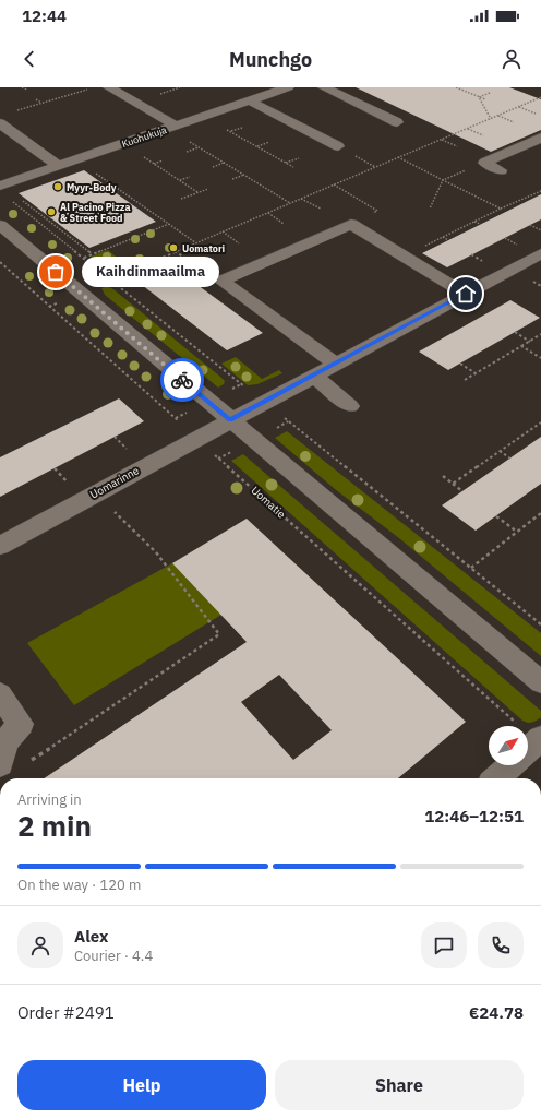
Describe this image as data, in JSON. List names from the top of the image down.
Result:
{
  "streets": {
    "street": ["Kuohukuja", "Uomarinne"],
    "path": ["Uomatie"]
  },
  "crossings": [
    ["Uomarinne", "Uomatie"]
  ],
  "places": [
    "Myyr-Body",
    "Al Pacino Pizza & Street Food",
    "Uomatori",
    "Kaihdinmaailma"
  ],
  "north": "top right",
  "page": {
    "status": "12:44",
    "header": "Munchgo",
    "bubble": "Kaihdinmaailma",
    "heading": ["2 min", "Arriving in", "12:46–12:51"],
    "panel": [
      "Alex",
      "Courier · 4.4",
      "Order #2491",
      "€24.78"
    ],
    "bar": "On the way · 120 m",
    "buttons": ["Help", "Share"]
  }
}
